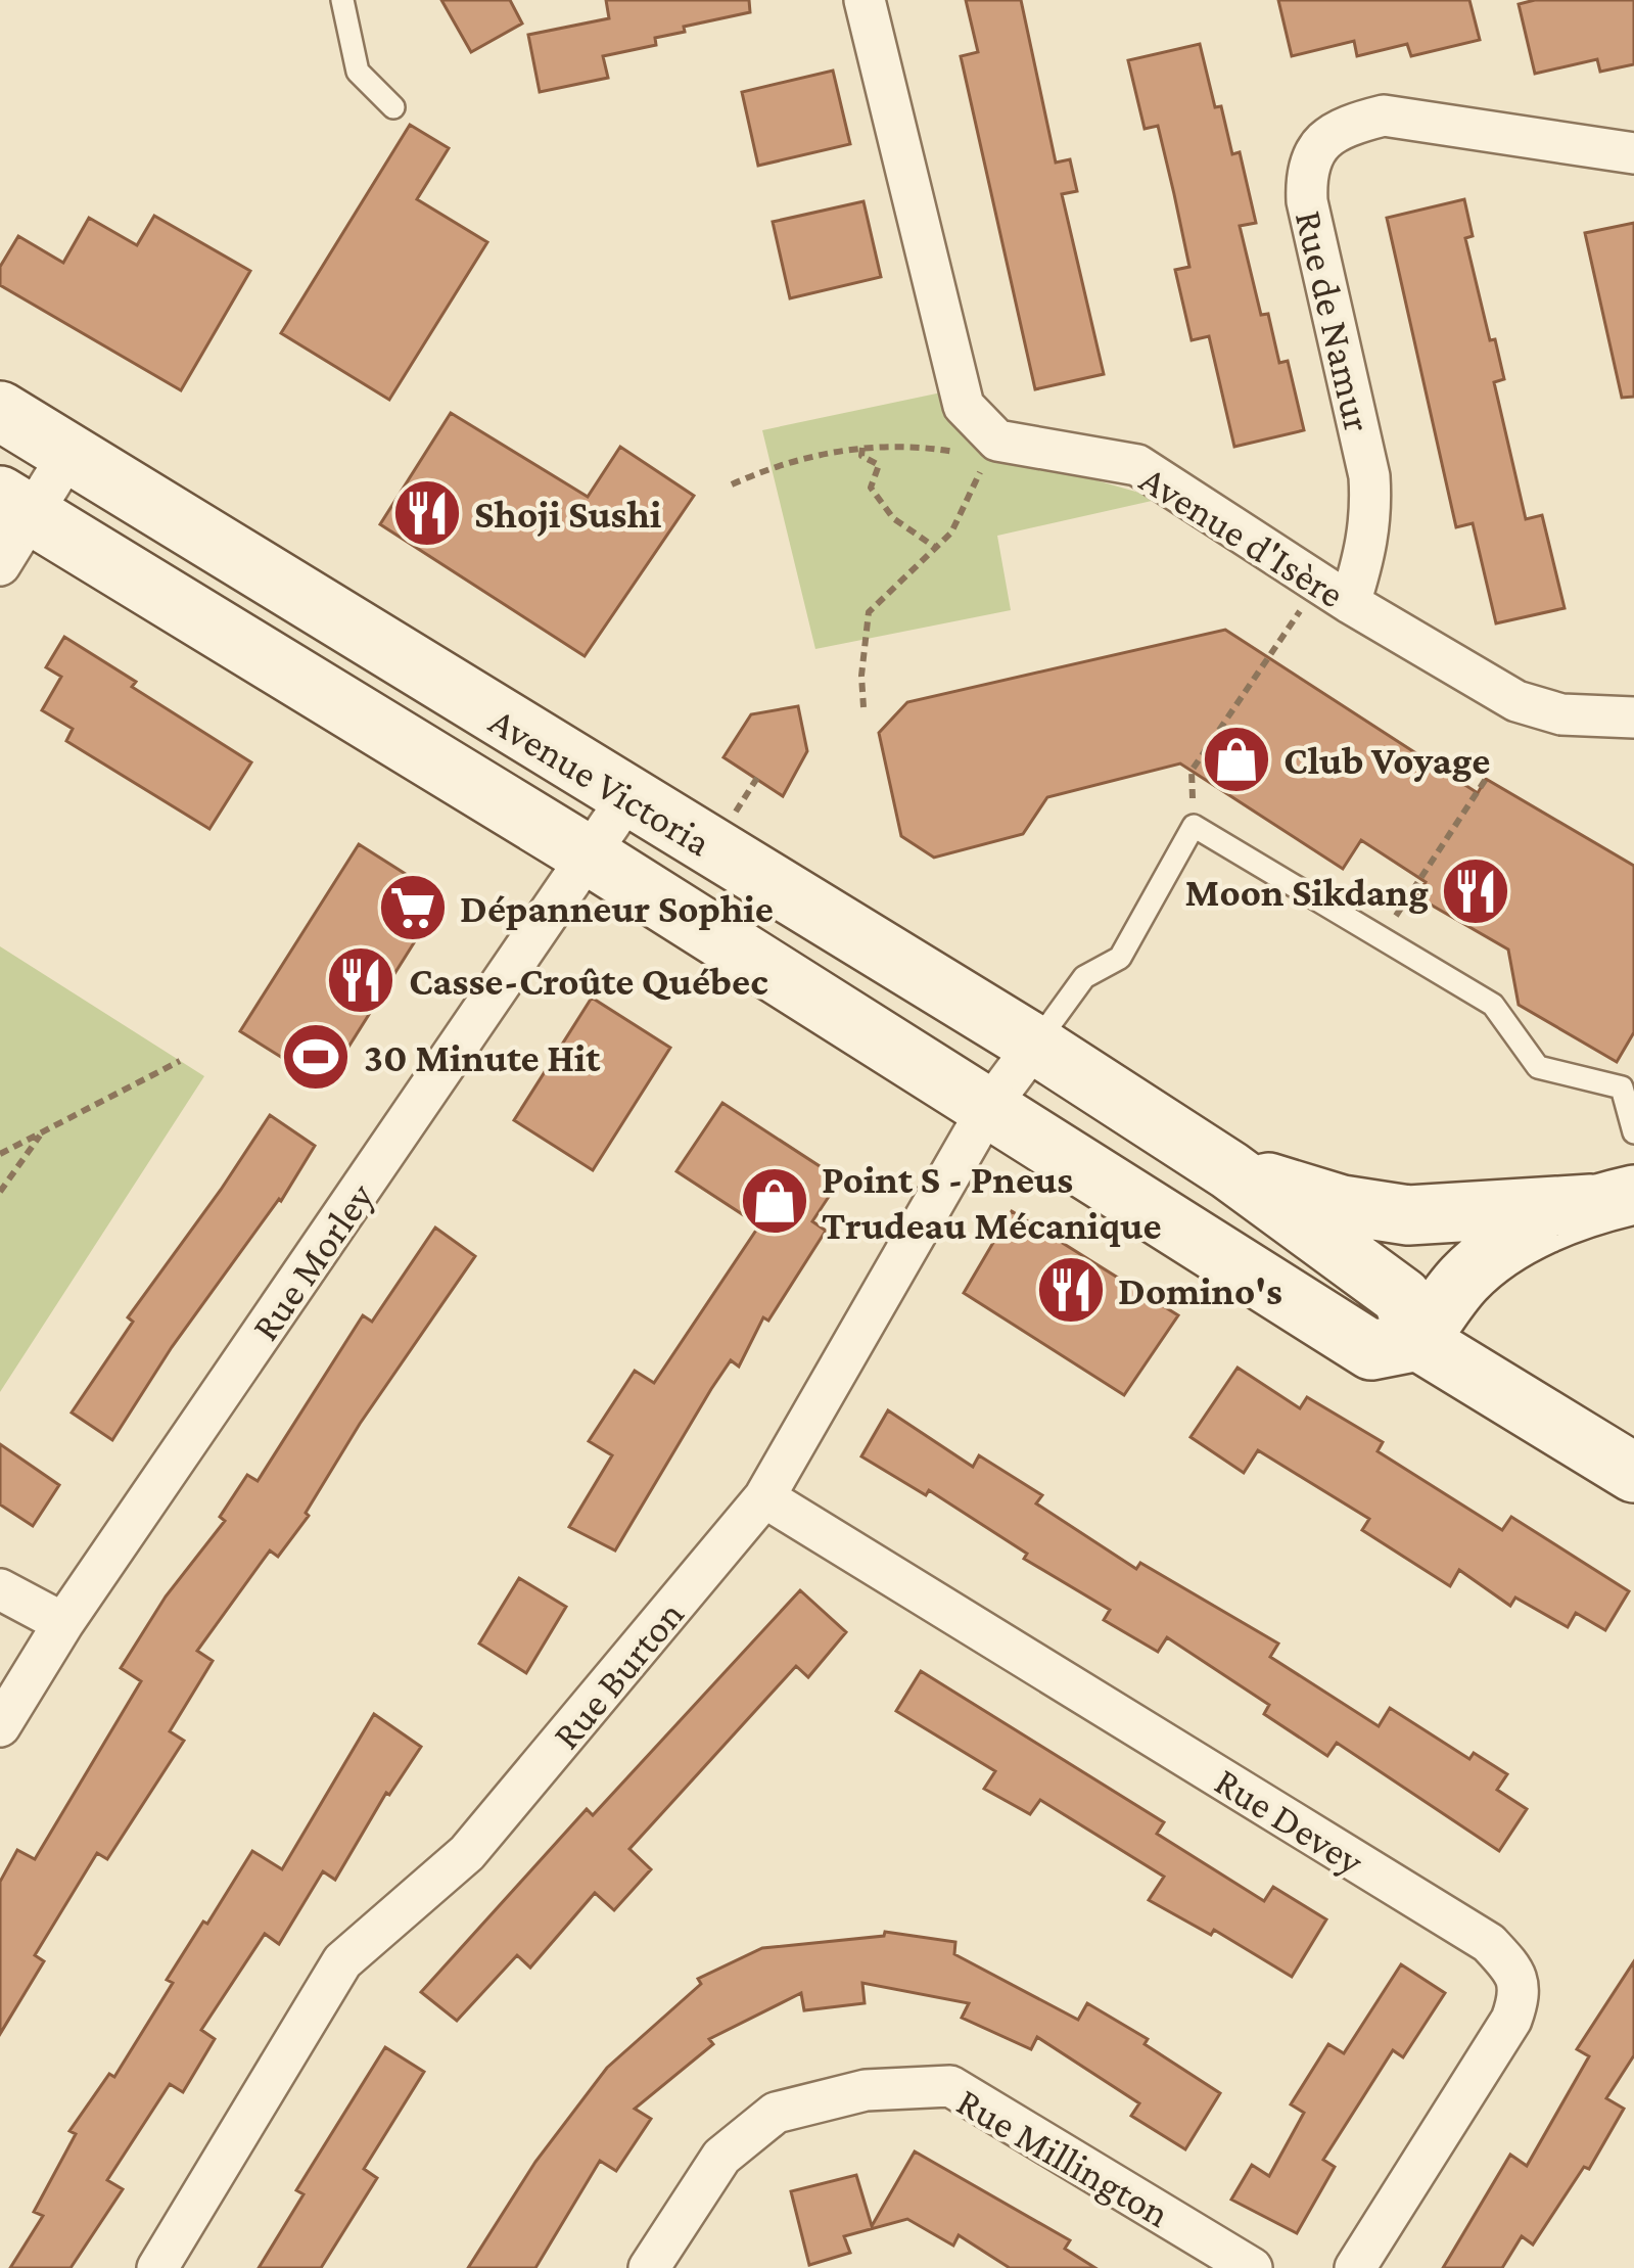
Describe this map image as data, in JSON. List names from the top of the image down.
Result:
{
  "streets": {
    "main road": ["Avenue Victoria"],
    "street": [
      "Rue de Namur",
      "Avenue d'Isère",
      "Rue Morley",
      "Rue Burton",
      "Rue Devey",
      "Rue Millington"
    ]
  },
  "crossings": [
    ["Rue de Namur", "Avenue d'Isère"],
    ["Avenue Victoria", "Rue Morley"],
    ["Avenue Victoria", "Rue Burton"],
    ["Rue Burton", "Rue Devey"]
  ],
  "places": {
    "restaurant": [
      "Shoji Sushi",
      "Moon Sikdang",
      "Casse-Croûte Québec",
      "Domino's"
    ],
    "shop": ["Club Voyage", "Point S - Pneus Trudeau Mécanique"],
    "supermarket": ["Dépanneur Sophie"],
    "sports": ["30 Minute Hit"]
  }
}
